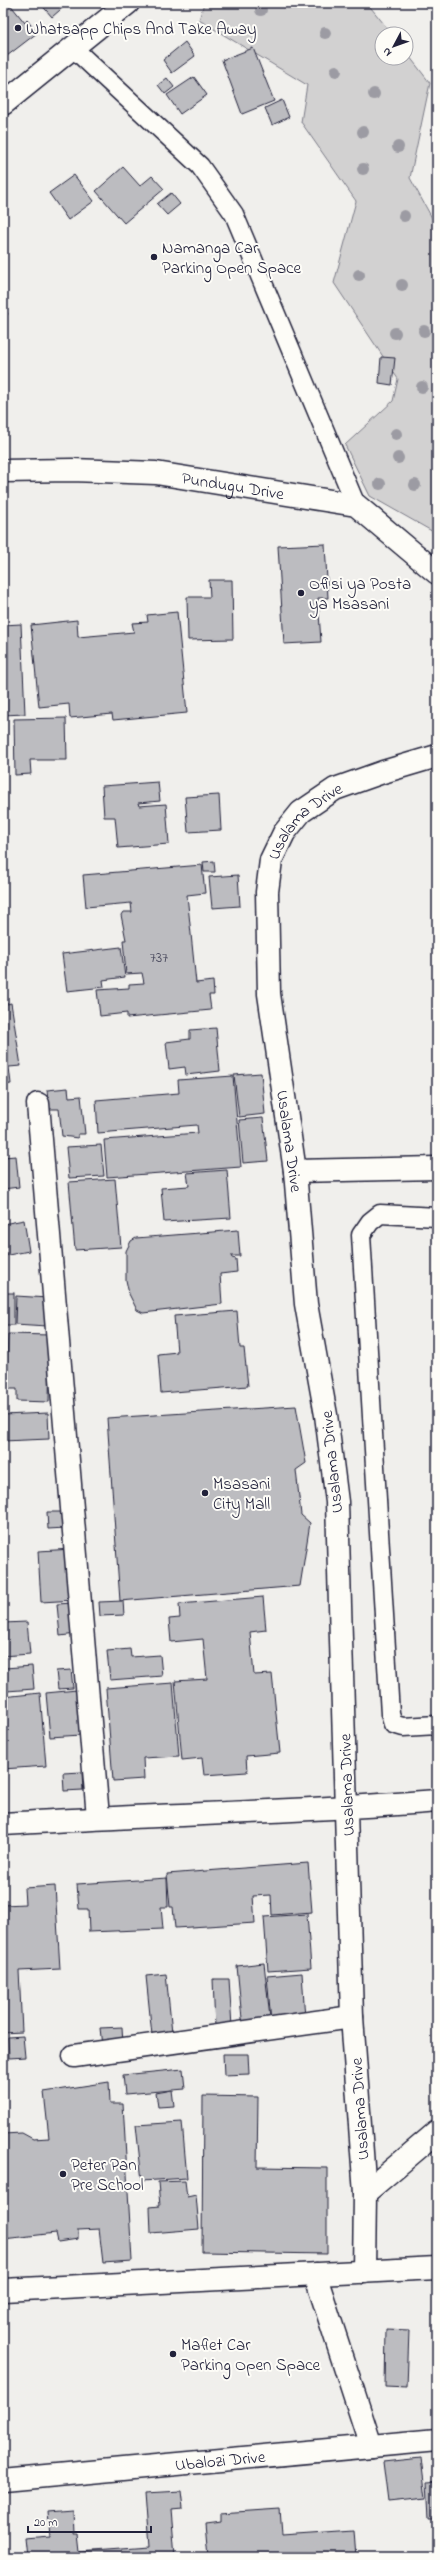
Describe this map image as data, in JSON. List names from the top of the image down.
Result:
{
  "streets": {
    "street": ["Pundugu Drive", "Usalama Drive", "Ubalozi Drive"]
  },
  "places": [
    "Whatsapp Chips And Take Away",
    "Namanga Car Parking Open Space",
    "Ofisi ya Posta ya Msasani",
    "Msasani City Mall",
    "Peter Pan Pre School",
    "Maflet Car Parking Open Space"
  ],
  "house_numbers": ["737"],
  "scale_bar": "20 m",
  "north": "bottom left"
}
